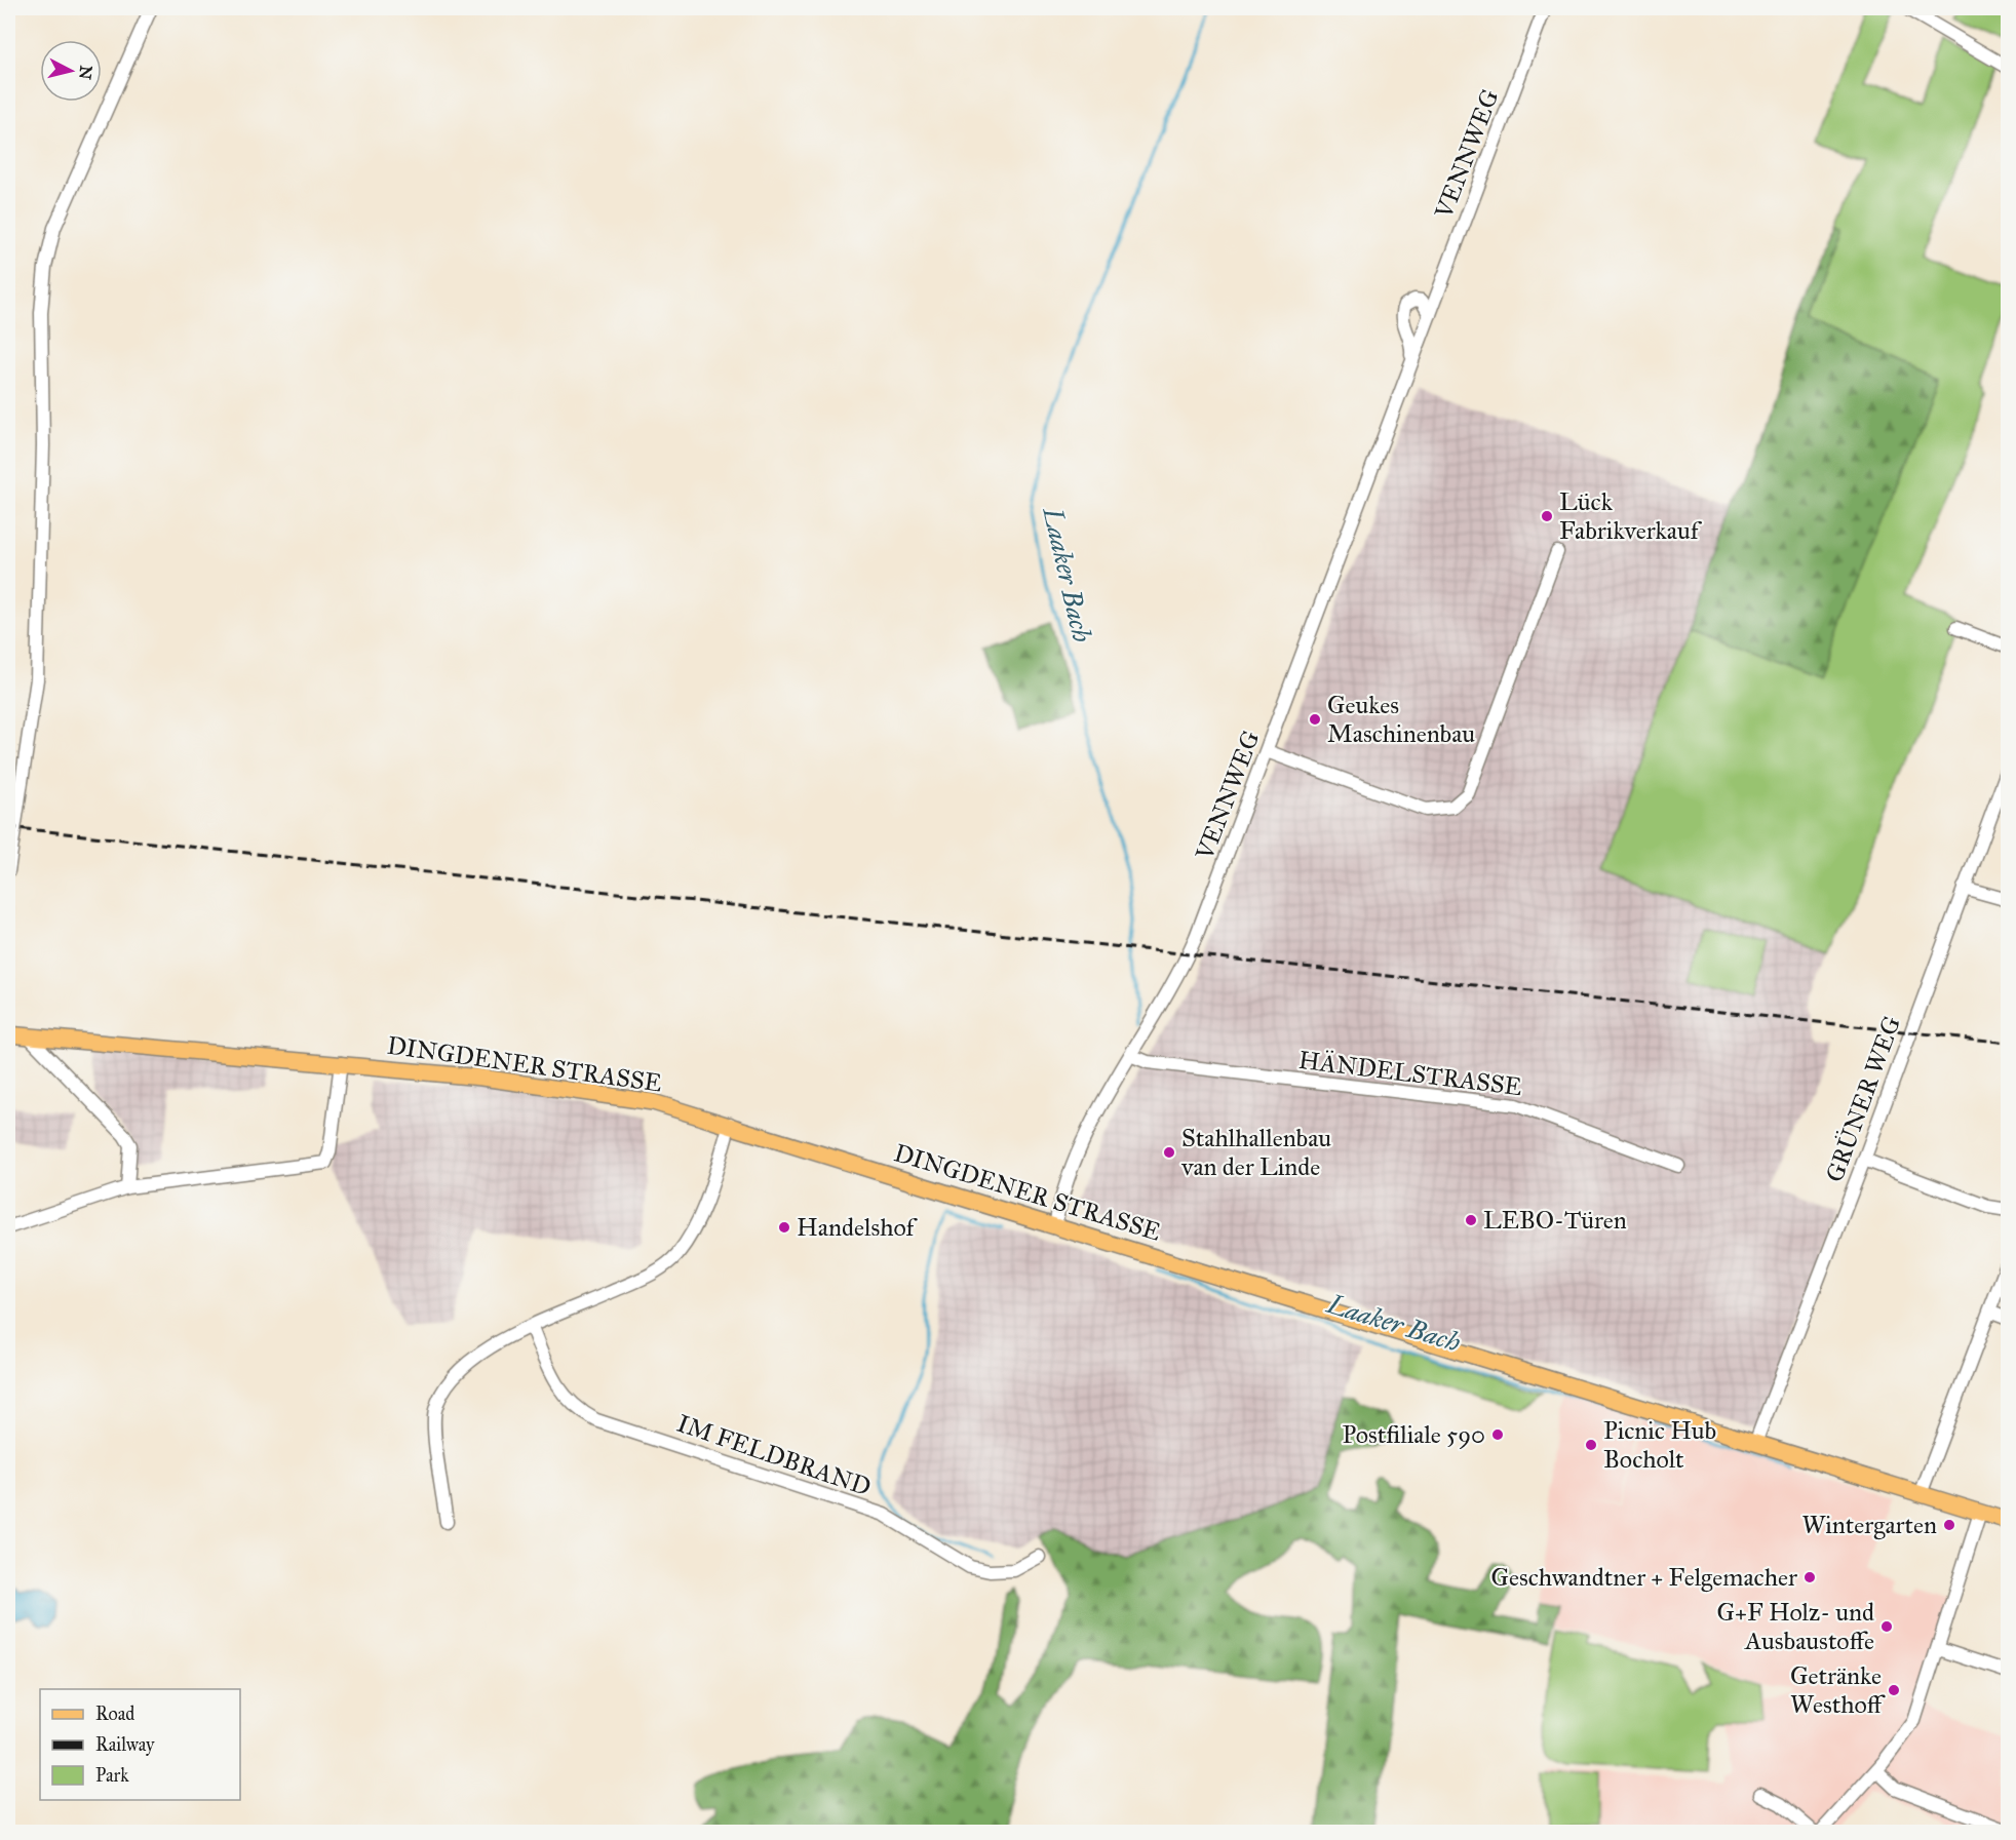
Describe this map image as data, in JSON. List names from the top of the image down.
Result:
{
  "streets": {
    "main road": ["DINGDENER STRASSE"],
    "street": [
      "VENNWEG",
      "HÄNDELSTRASSE",
      "GRÜNER WEG",
      "IM FELDBRAND"
    ]
  },
  "crossings": [
    ["VENNWEG", "DINGDENER STRASSE"],
    ["VENNWEG", "HÄNDELSTRASSE"],
    ["DINGDENER STRASSE", "GRÜNER WEG"]
  ],
  "water": ["Laaker Bach"],
  "places": [
    "Lück Fabrikverkauf",
    "Geukes Maschinenbau",
    "Stahlhallenbau van der Linde",
    "LEBO-Türen",
    "Handelshof",
    "Postfiliale 590",
    "Picnic Hub Bocholt",
    "Wintergarten",
    "Geschwandtner + Felgemacher",
    "G+F Holz- und Ausbaustoffe",
    "Getränke Westhoff"
  ],
  "legend": ["Road", "Railway", "Park"],
  "north": "right"
}
